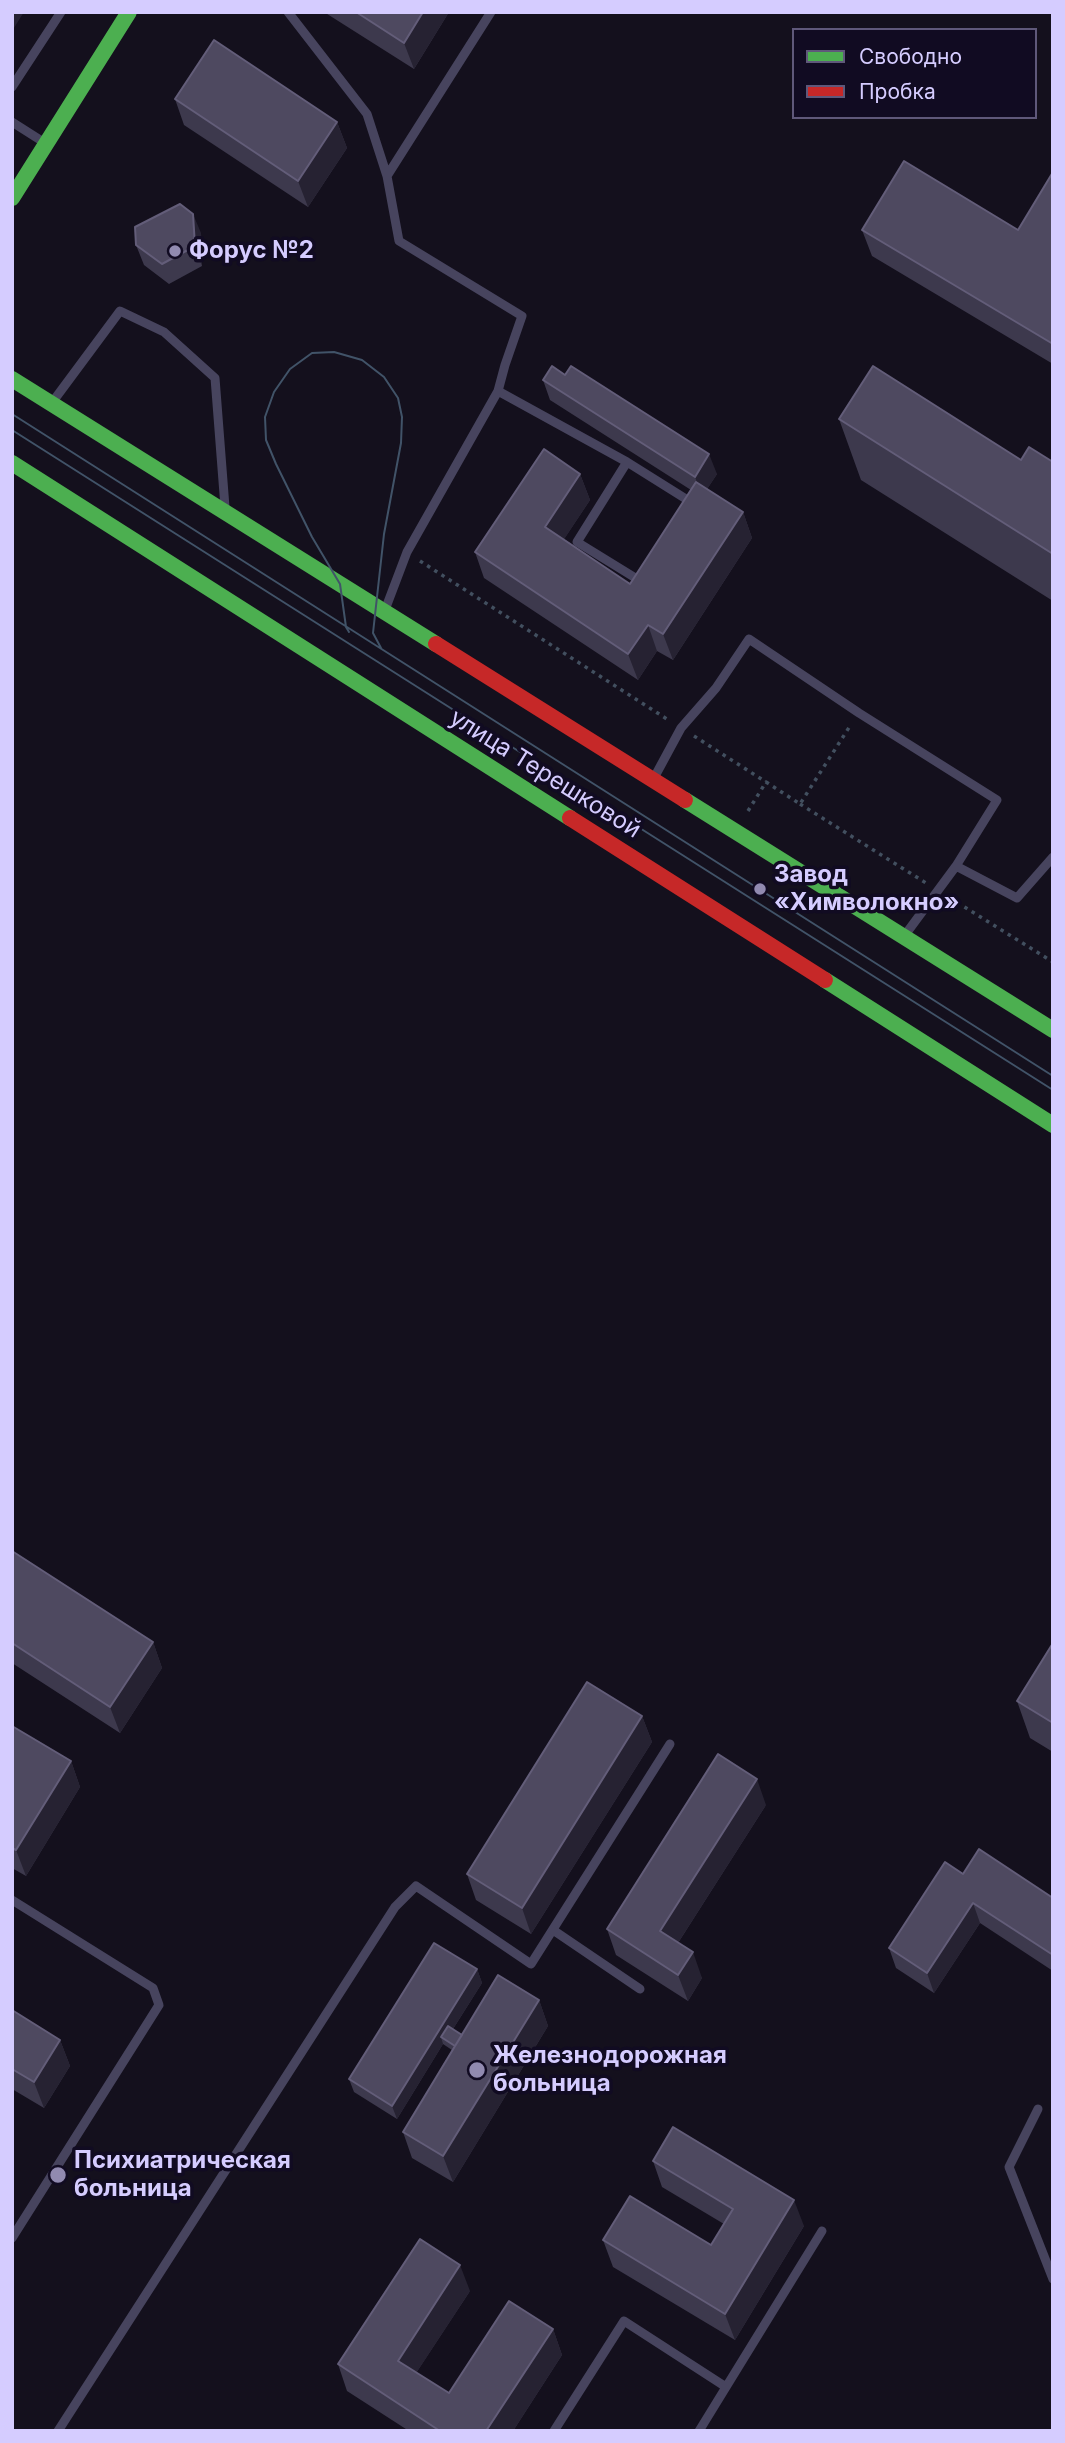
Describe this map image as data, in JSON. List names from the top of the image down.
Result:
{
  "streets": {
    "main road": ["улица Терешковой"]
  },
  "places": [
    "Форус №2",
    "Завод «Химволокно»",
    "Железнодорожная больница",
    "Психиатрическая больница"
  ],
  "legend": ["Свободно", "Пробка"]
}
